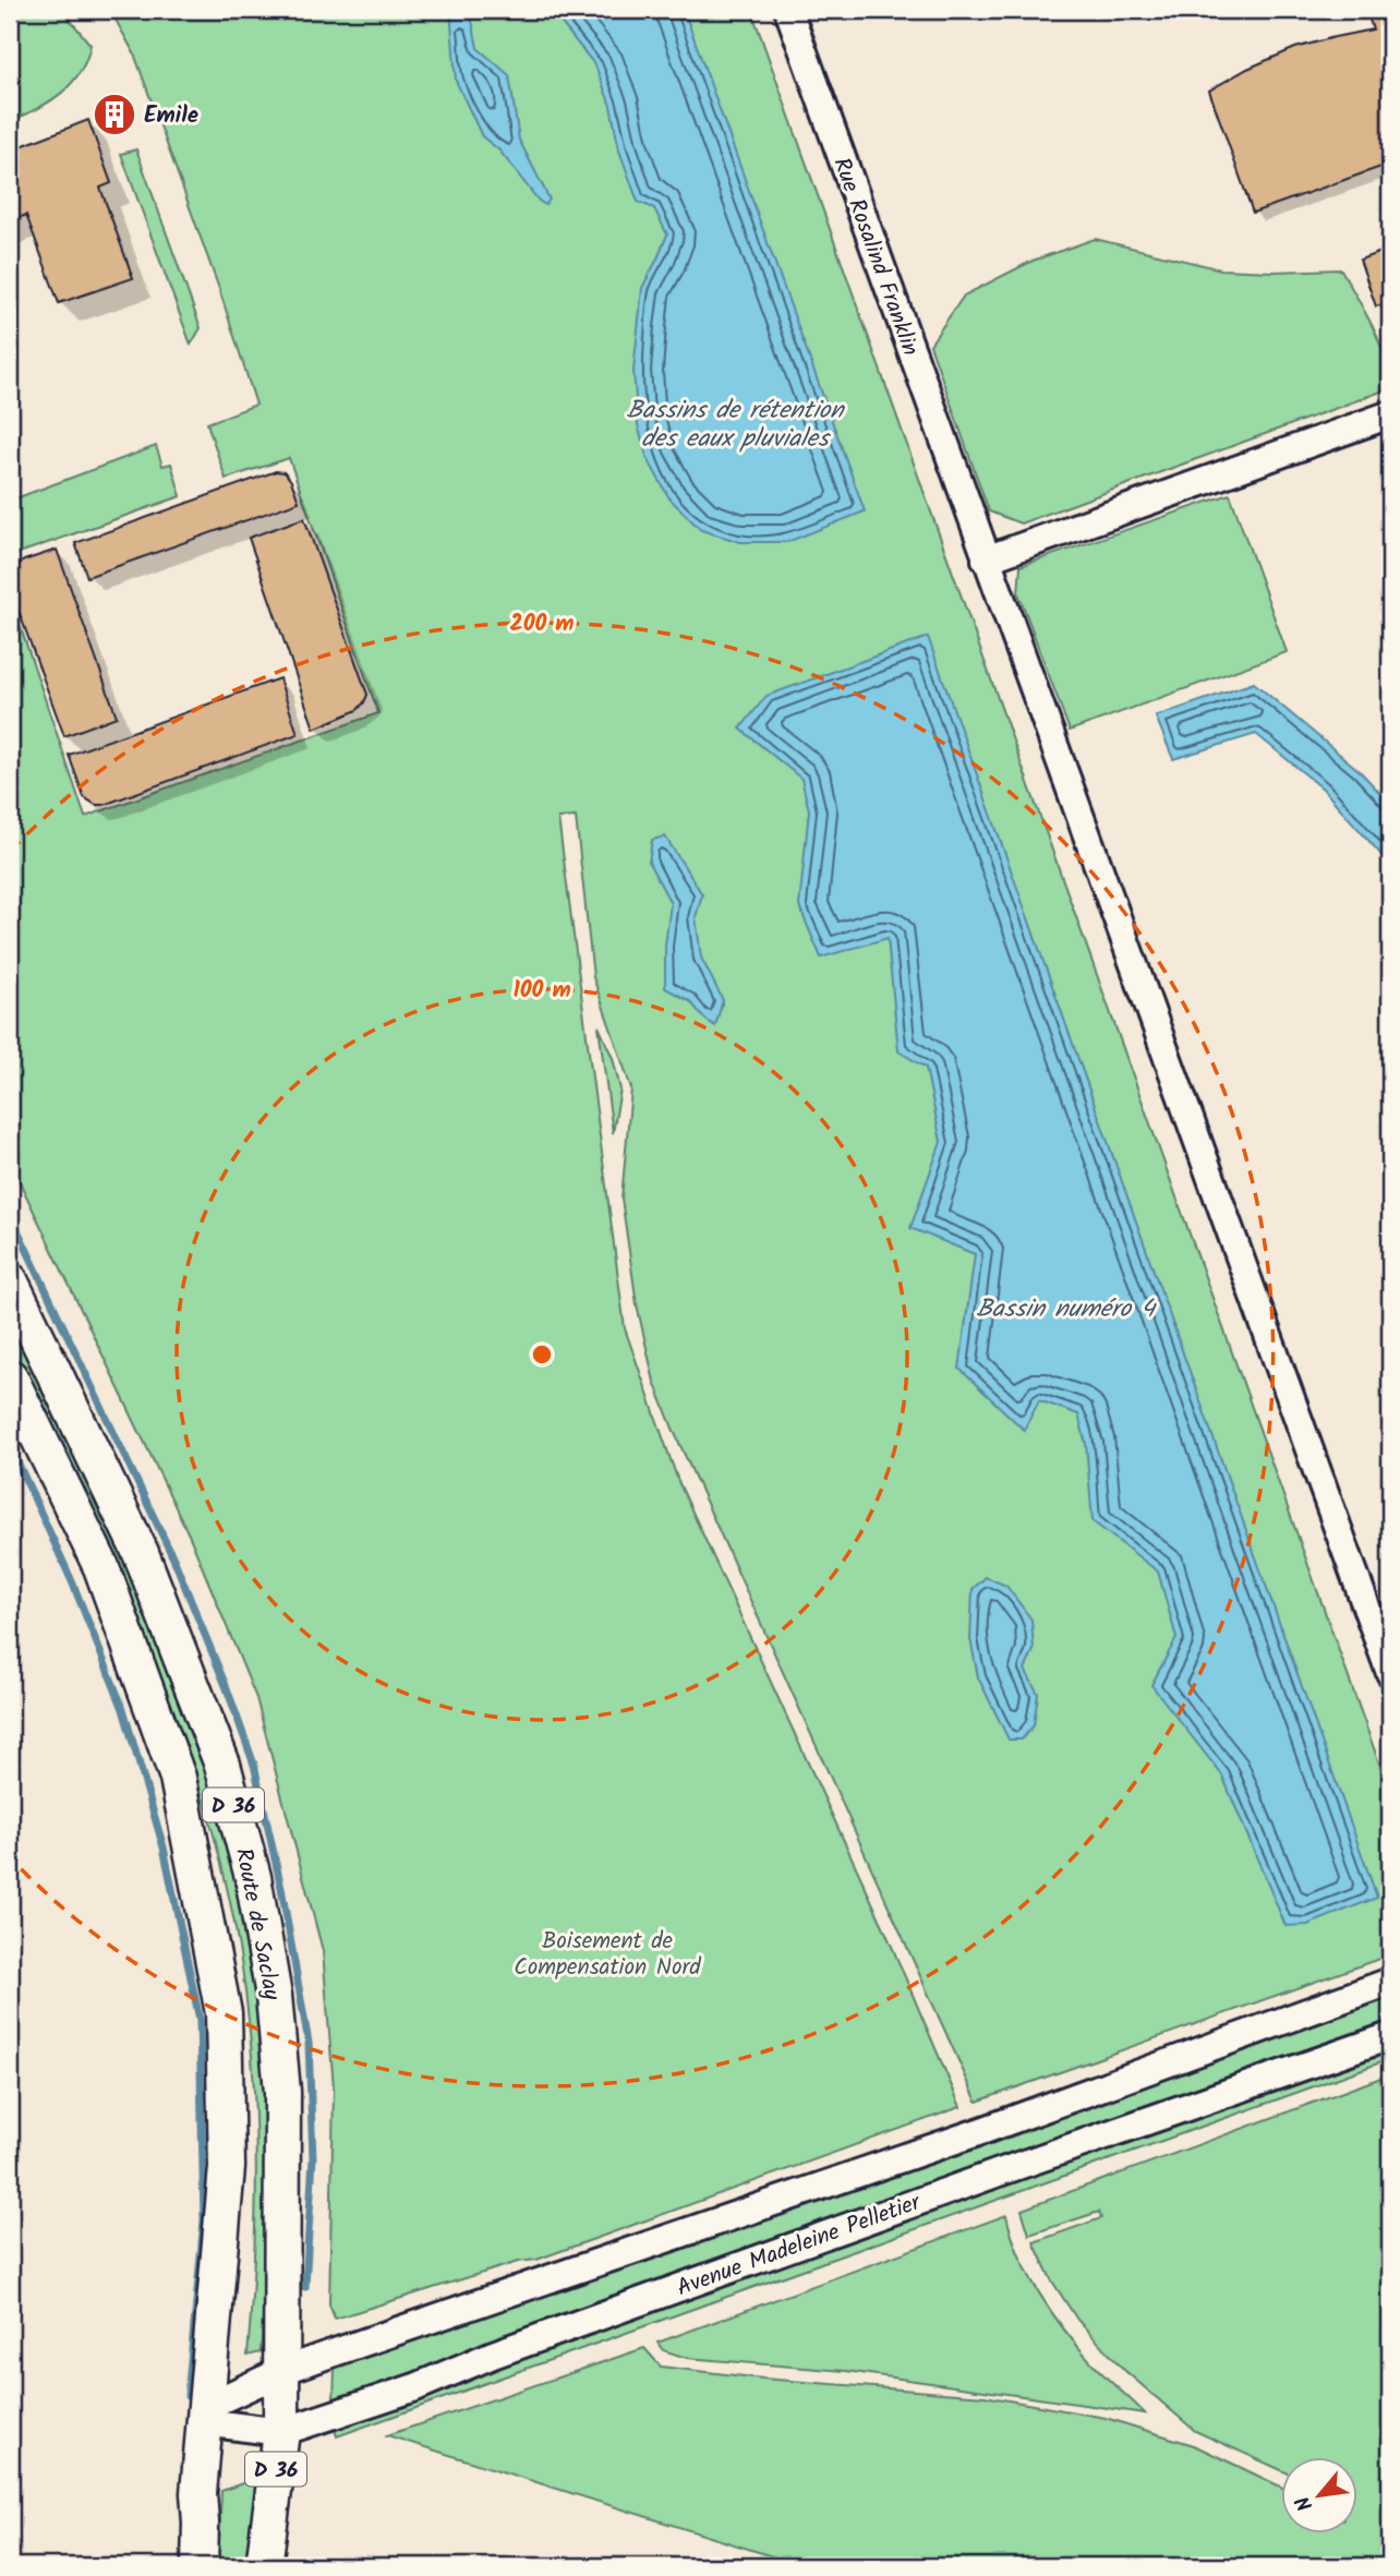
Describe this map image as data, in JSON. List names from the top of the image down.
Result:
{
  "streets": {
    "main road": ["D 36", "Route de Saclay"],
    "street": ["Rue Rosalind Franklin", "Avenue Madeleine Pelletier"]
  },
  "crossings": [
    ["D 36", "Avenue Madeleine Pelletier"],
    ["Route de Saclay", "Avenue Madeleine Pelletier"]
  ],
  "water": ["Bassins de rétention des eaux pluviales", "Bassin numéro 4"],
  "parks": ["Boisement de Compensation Nord"],
  "places": {
    "building": ["Emile"]
  },
  "north": "bottom left",
  "rings": ["200 m", "100 m"]
}
